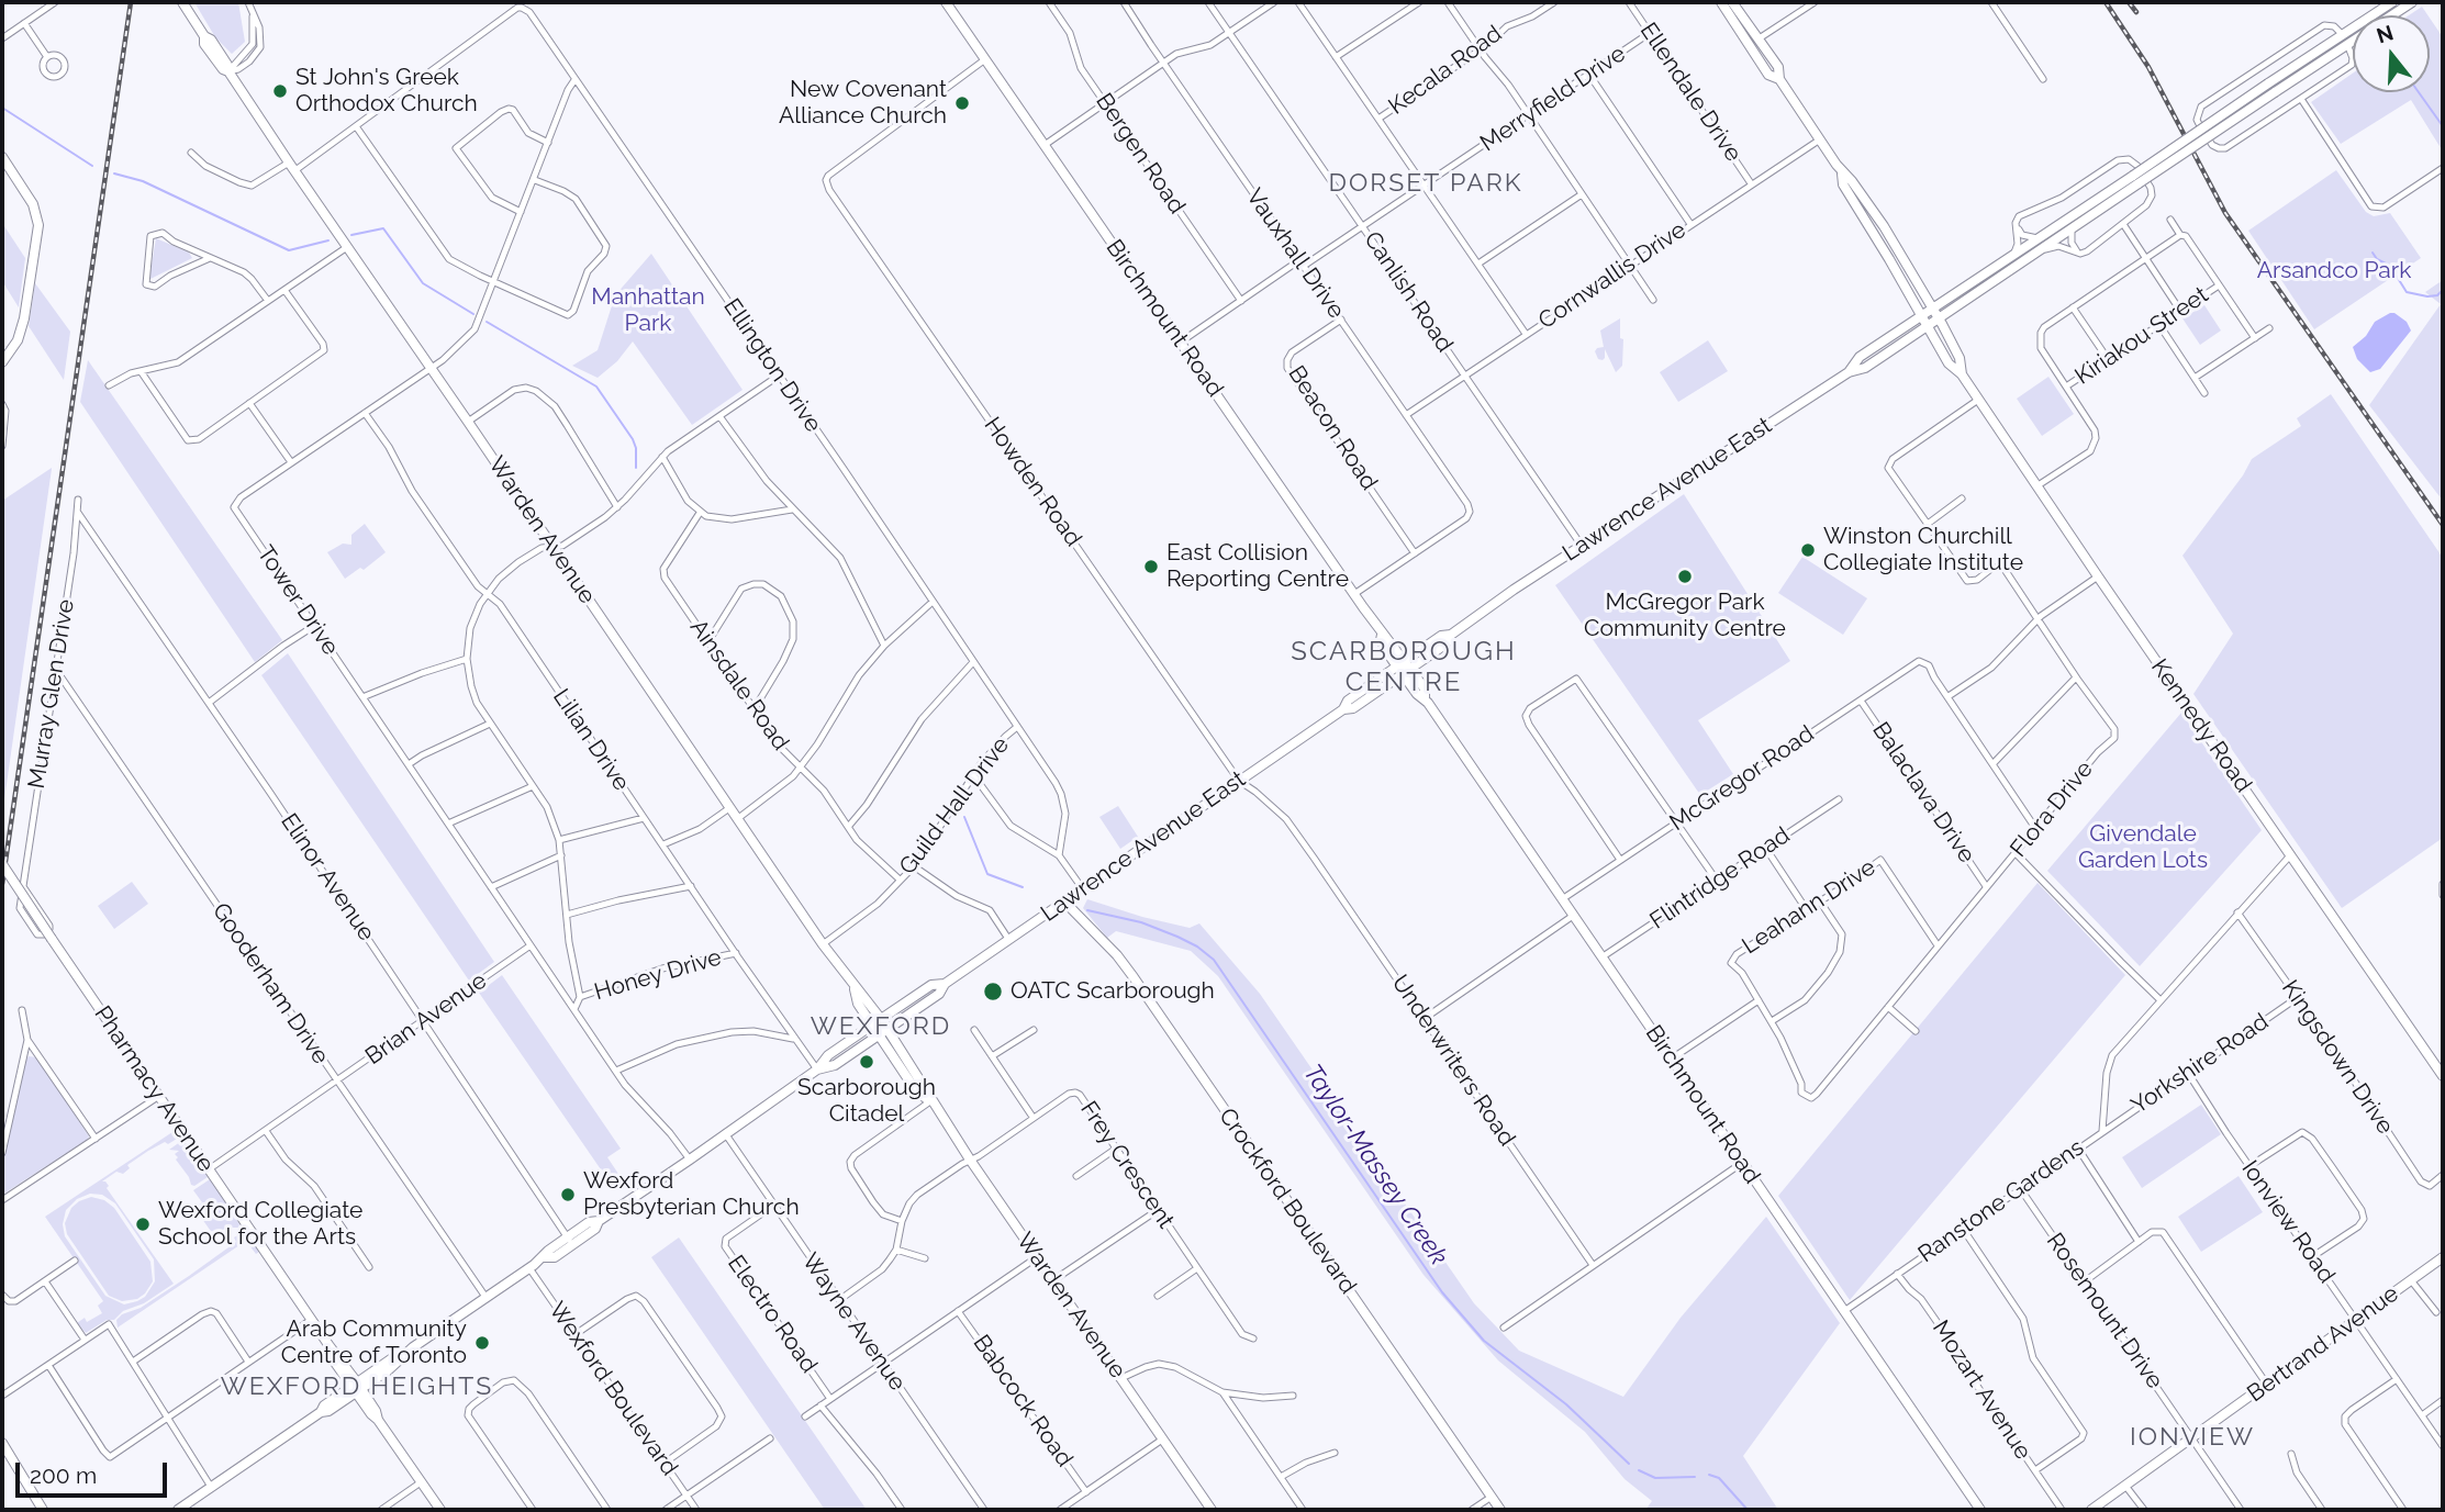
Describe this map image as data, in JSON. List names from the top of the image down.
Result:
{
  "streets": {
    "main road": [
      "Birchmount Road",
      "Lawrence Avenue East",
      "Warden Avenue",
      "Kennedy Road",
      "Pharmacy Avenue",
      "Crockford Boulevard",
      "Bertrand Avenue"
    ],
    "street": [
      "Kecala Road",
      "Ellendale Drive",
      "Merryfield Drive",
      "Bergen Road",
      "Vauxhall Drive",
      "Cornwallis Drive",
      "Canlish Road",
      "Kiriakou Street",
      "Ellington Drive",
      "Beacon Road",
      "Howden Road",
      "Tower Drive",
      "Ainsdale Road",
      "Murray Glen Drive",
      "Lilian Drive",
      "McGregor Road",
      "Balaclava Drive",
      "Guild Hall Drive",
      "Flora Drive",
      "Elinor Avenue",
      "Flintridge Road",
      "Leahann Drive",
      "Honey Drive",
      "Gooderham Drive",
      "Brian Avenue",
      "Kingsdown Drive",
      "Underwriters Road",
      "Yorkshire Road",
      "Frey Crescent",
      "Ranstone Gardens",
      "Ionview Road",
      "Rosemount Drive",
      "Electro Road",
      "Wayne Avenue",
      "Wexford Boulevard",
      "Mozart Avenue",
      "Babcock Road"
    ]
  },
  "crossings": [
    ["Ellendale Drive", "Merryfield Drive"],
    ["Ellendale Drive", "Cornwallis Drive"],
    ["Merryfield Drive", "Bergen Road"],
    ["Merryfield Drive", "Vauxhall Drive"],
    ["Merryfield Drive", "Canlish Road"],
    ["Merryfield Drive", "Birchmount Road"],
    ["Vauxhall Drive", "Cornwallis Drive"],
    ["Vauxhall Drive", "Beacon Road"],
    ["Cornwallis Drive", "Canlish Road"],
    ["Cornwallis Drive", "Kennedy Road"],
    ["Canlish Road", "Lawrence Avenue East"],
    ["Birchmount Road", "Howden Road"],
    ["Birchmount Road", "Lawrence Avenue East"],
    ["Birchmount Road", "McGregor Road"],
    ["Birchmount Road", "Flintridge Road"],
    ["Birchmount Road", "Ranstone Gardens"],
    ["Ellington Drive", "Warden Avenue"],
    ["Ellington Drive", "Tower Drive"],
    ["Ellington Drive", "Guild Hall Drive"],
    ["Howden Road", "Lawrence Avenue East"],
    ["Howden Road", "Underwriters Road"],
    ["Lawrence Avenue East", "Warden Avenue"],
    ["Lawrence Avenue East", "Tower Drive"],
    ["Lawrence Avenue East", "Kennedy Road"],
    ["Lawrence Avenue East", "Lilian Drive"],
    ["Lawrence Avenue East", "Elinor Avenue"],
    ["Lawrence Avenue East", "Gooderham Drive"],
    ["Lawrence Avenue East", "Underwriters Road"],
    ["Lawrence Avenue East", "Pharmacy Avenue"],
    ["Lawrence Avenue East", "Crockford Boulevard"],
    ["Lawrence Avenue East", "Wayne Avenue"],
    ["Lawrence Avenue East", "Wexford Boulevard"],
    ["Warden Avenue", "Tower Drive"],
    ["Warden Avenue", "Guild Hall Drive"],
    ["Warden Avenue", "Frey Crescent"],
    ["Tower Drive", "Lilian Drive"],
    ["Tower Drive", "Brian Avenue"],
    ["Ainsdale Road", "Guild Hall Drive"],
    ["Murray Glen Drive", "Elinor Avenue"],
    ["Murray Glen Drive", "Gooderham Drive"],
    ["Kennedy Road", "Flora Drive"],
    ["Kennedy Road", "Ranstone Gardens"],
    ["Lilian Drive", "Honey Drive"],
    ["McGregor Road", "Balaclava Drive"],
    ["Balaclava Drive", "Flora Drive"],
    ["Flora Drive", "Leahann Drive"],
    ["Elinor Avenue", "Brian Avenue"],
    ["Gooderham Drive", "Brian Avenue"],
    ["Brian Avenue", "Pharmacy Avenue"],
    ["Kingsdown Drive", "Yorkshire Road"],
    ["Kingsdown Drive", "Ranstone Gardens"],
    ["Yorkshire Road", "Ranstone Gardens"],
    ["Yorkshire Road", "Ionview Road"],
    ["Ranstone Gardens", "Rosemount Drive"],
    ["Ranstone Gardens", "Mozart Avenue"],
    ["Ionview Road", "Bertrand Avenue"],
    ["Rosemount Drive", "Bertrand Avenue"],
    ["Electro Road", "Wayne Avenue"]
  ],
  "districts": [
    "DORSET PARK",
    "SCARBOROUGH CENTRE",
    "WEXFORD",
    "WEXFORD HEIGHTS",
    "IONVIEW"
  ],
  "water": ["Taylor-Massey Creek"],
  "parks": ["Arsandco Park", "Manhattan Park", "Givendale Garden Lots"],
  "places": [
    "St John's Greek Orthodox Church",
    "New Covenant Alliance Church",
    "Winston Churchill Collegiate Institute",
    "East Collision Reporting Centre",
    "McGregor Park Community Centre",
    "OATC Scarborough",
    "Scarborough Citadel",
    "Wexford Presbyterian Church",
    "Wexford Collegiate School for the Arts",
    "Arab Community Centre of Toronto"
  ],
  "scale_bar": "200 m",
  "north": "top"
}
